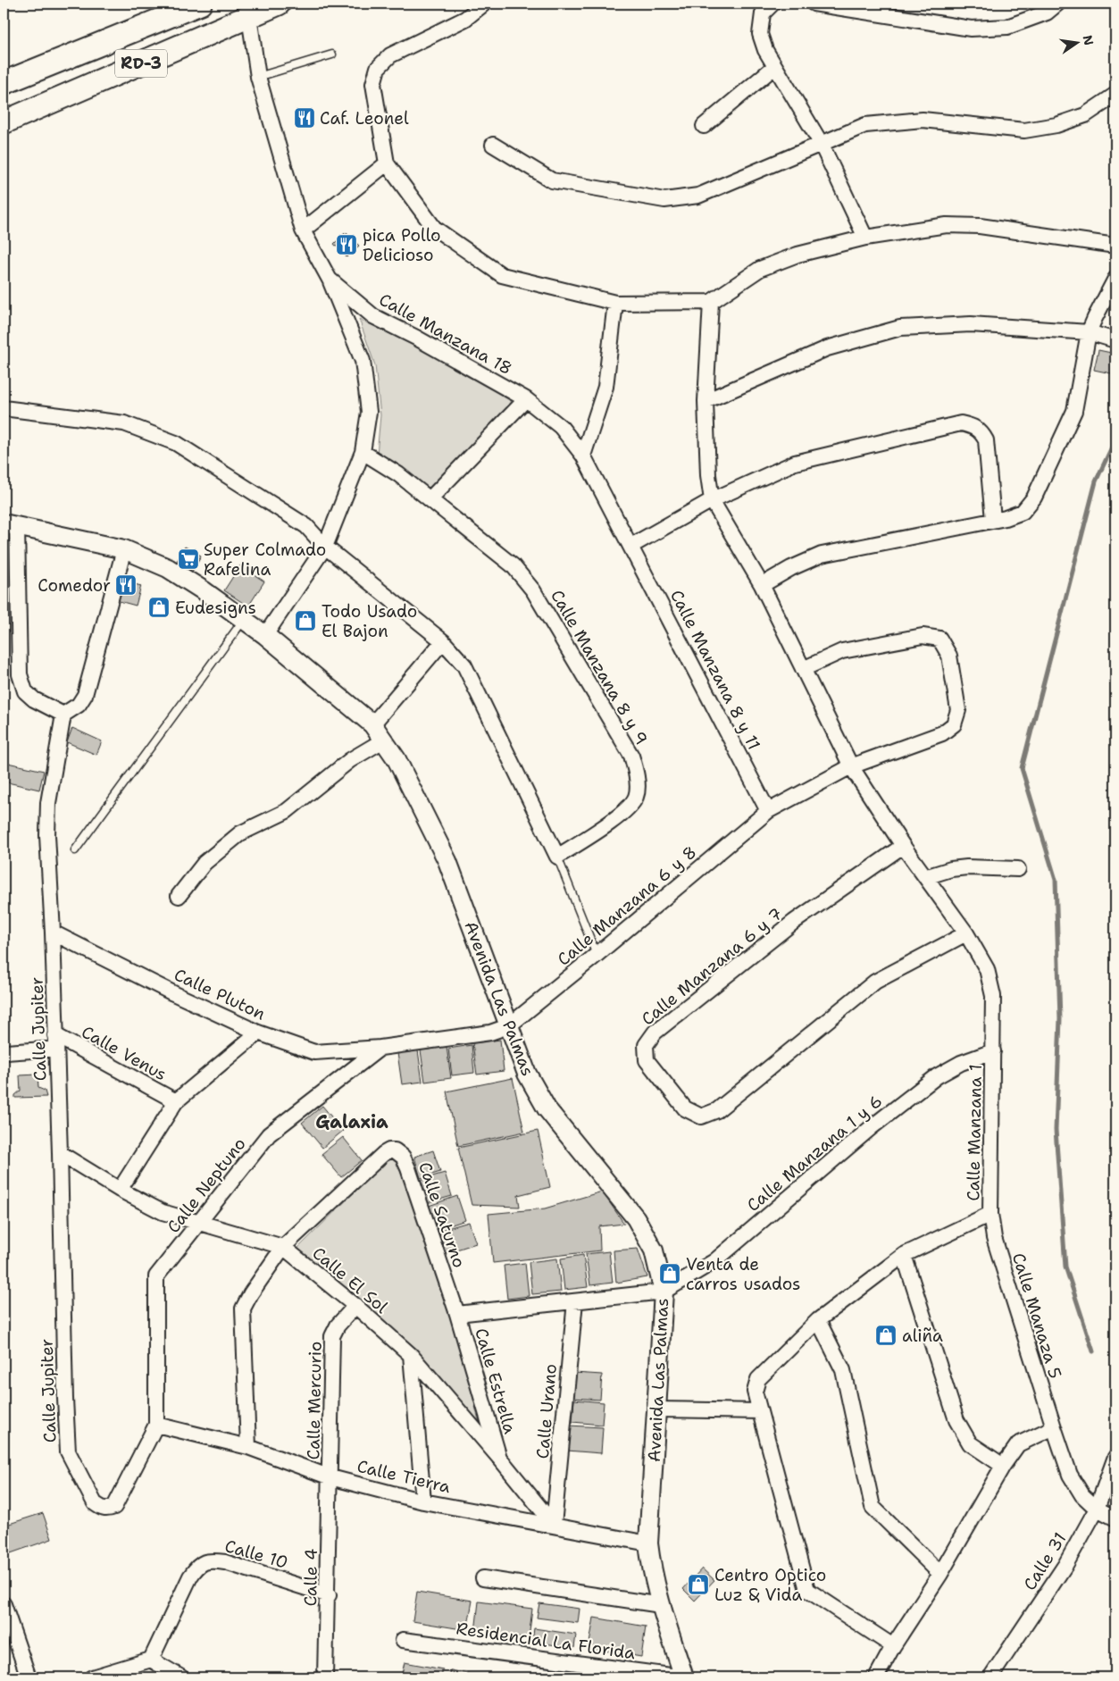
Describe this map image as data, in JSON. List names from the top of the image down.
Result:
{
  "streets": {
    "main road": ["RD-3"],
    "street": [
      "Calle Manzana 18",
      "Calle Manzana 8 y 9",
      "Calle Manzana 8 y 11",
      "Calle Manzana 6 y 8",
      "Calle Manzana 6 y 7",
      "Calle Pluton",
      "Avenida Las Palmas",
      "Calle Jupiter",
      "Calle Venus",
      "Calle Manzana 1",
      "Calle Manzana 1 y 6",
      "Calle Neptuno",
      "Calle Saturno",
      "Calle El Sol",
      "Calle Manaza 5",
      "Calle Estrella",
      "Calle Mercurio",
      "Calle Urano",
      "Calle Tierra",
      "Calle 10",
      "Calle 31",
      "Calle 4",
      "Residencial La Florida"
    ]
  },
  "crossings": [
    ["Calle Manzana 18", "Calle Manzana 8 y 11"],
    ["Calle Manzana 8 y 11", "Calle Manzana 6 y 8"],
    ["Calle Manzana 6 y 8", "Avenida Las Palmas"],
    ["Calle Manzana 6 y 8", "Calle Manzana 1"],
    ["Calle Manzana 6 y 8", "Calle Neptuno"],
    ["Calle Manzana 6 y 7", "Calle Manzana 1"],
    ["Calle Pluton", "Calle Jupiter"],
    ["Calle Pluton", "Calle Neptuno"],
    ["Avenida Las Palmas", "Calle Manzana 1 y 6"],
    ["Avenida Las Palmas", "Calle Neptuno"],
    ["Avenida Las Palmas", "Calle Tierra"],
    ["Avenida Las Palmas", "Residencial La Florida"],
    ["Calle Jupiter", "Calle Venus"],
    ["Calle Jupiter", "Calle Neptuno"],
    ["Calle Jupiter", "Calle El Sol"],
    ["Calle Manzana 1", "Calle Manzana 1 y 6"],
    ["Calle Manzana 1", "Calle Manaza 5"],
    ["Calle Neptuno", "Calle El Sol"],
    ["Calle Neptuno", "Calle Tierra"],
    ["Calle Saturno", "Calle El Sol"],
    ["Calle Saturno", "Calle Estrella"],
    ["Calle Saturno", "Calle Tierra"],
    ["Calle El Sol", "Calle Estrella"],
    ["Calle El Sol", "Calle Mercurio"],
    ["Calle El Sol", "Calle Urano"],
    ["Calle El Sol", "Calle Tierra"],
    ["Calle Manaza 5", "Calle 31"],
    ["Calle Mercurio", "Calle Tierra"],
    ["Calle Mercurio", "Calle 4"],
    ["Calle Urano", "Calle Tierra"],
    ["Calle Tierra", "Calle 4"],
    ["Calle 10", "Calle 4"]
  ],
  "districts": ["Galaxia"],
  "places": {
    "restaurant": ["Caf. Leonel", "pica Pollo Delicioso", "Comedor"],
    "supermarket": ["Super Colmado Rafelina"],
    "shop": [
      "Eudesigns",
      "Todo Usado El Bajon",
      "Venta de carros usados",
      "aliña",
      "Centro Optico Luz & Vida"
    ]
  },
  "north": "right"
}
